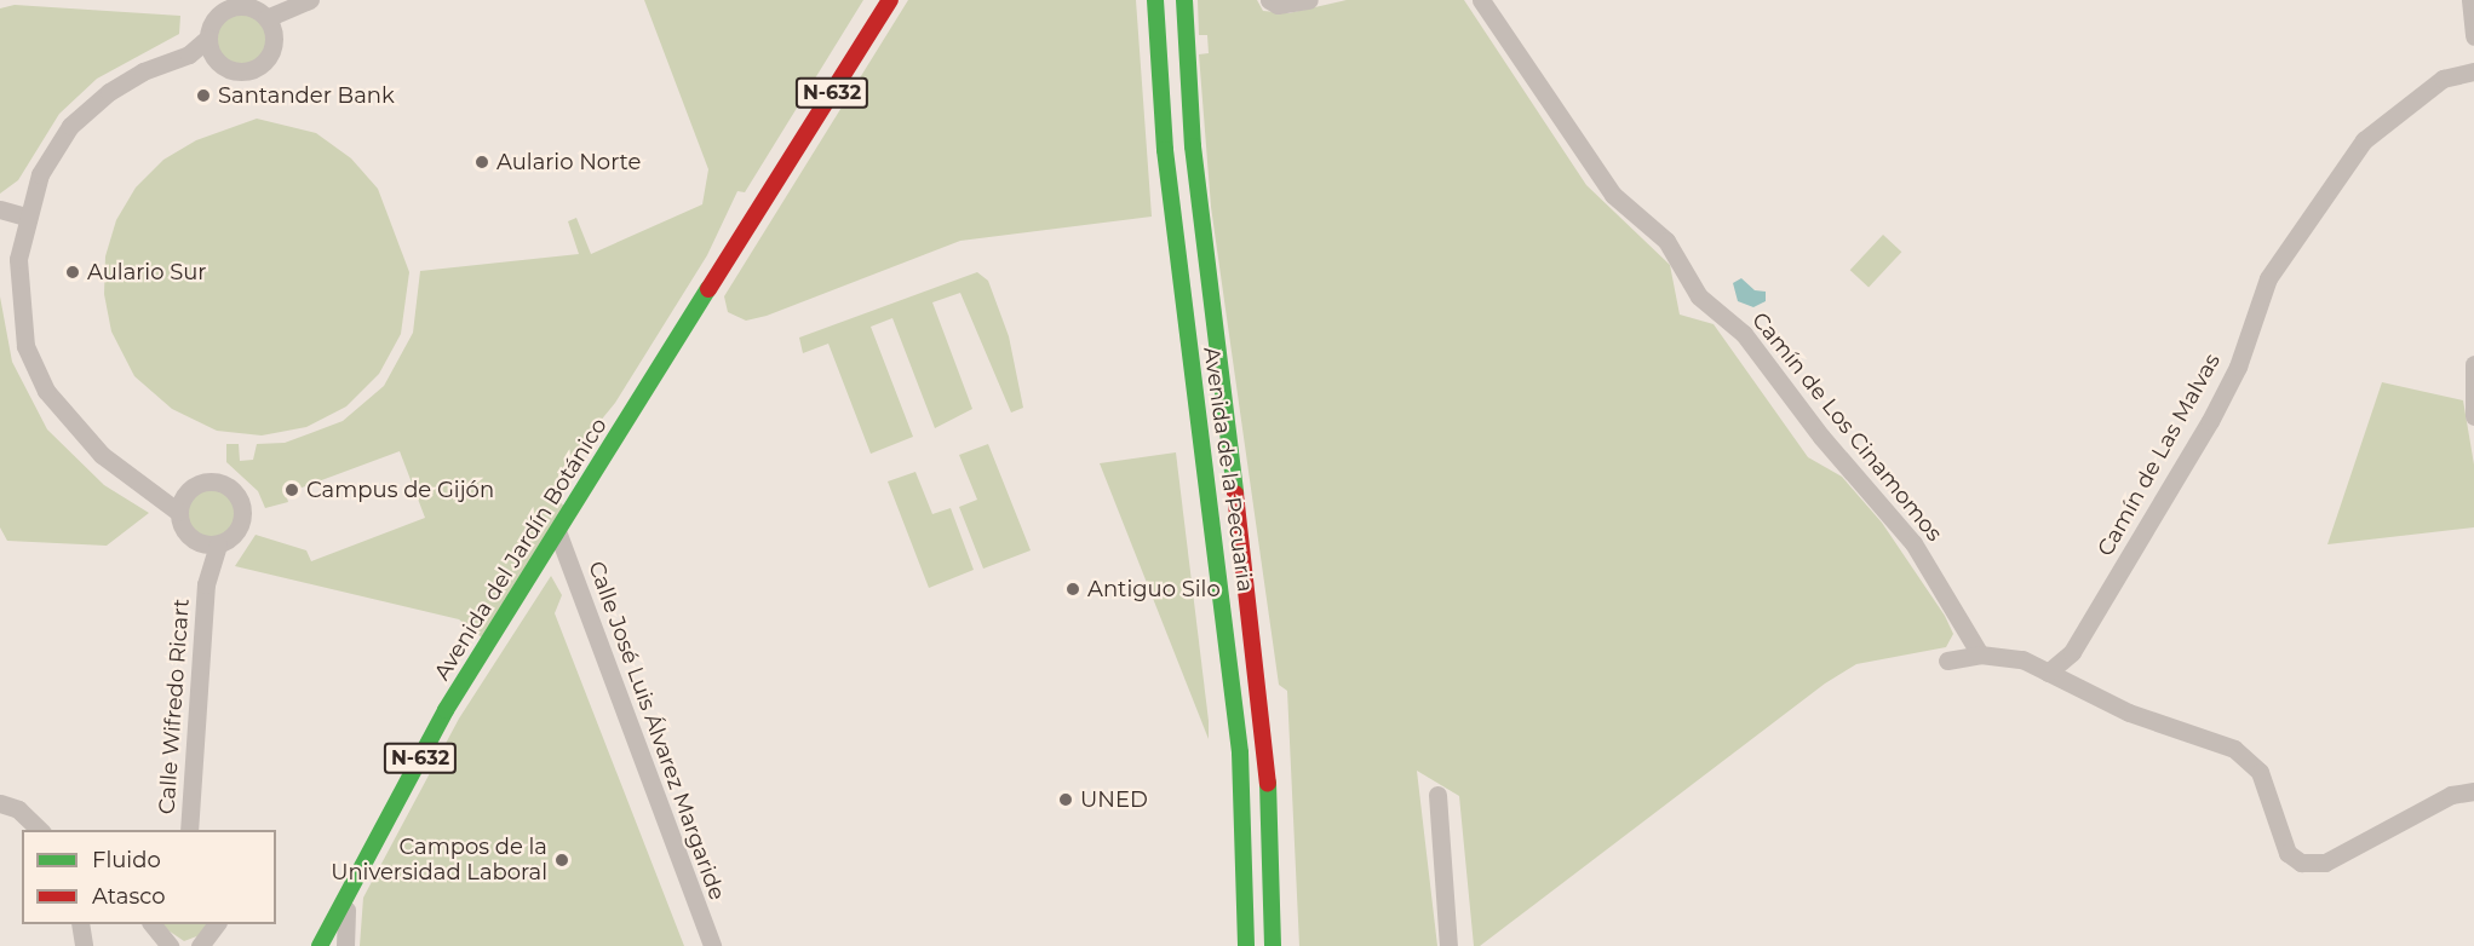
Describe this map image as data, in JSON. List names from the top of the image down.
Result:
{
  "streets": {
    "main road": ["N-632", "Avenida de la Pecuaria", "Avenida del Jardín Botánico"],
    "street": [
      "Camín de Los Cinamomos",
      "Camín de Las Malvas",
      "Calle Wifredo Ricart",
      "Calle José Luis Álvarez Margaride"
    ]
  },
  "crossings": [
    ["Avenida del Jardín Botánico", "Calle José Luis Álvarez Margaride"]
  ],
  "places": [
    "Santander Bank",
    "Aulario Norte",
    "Aulario Sur",
    "Campus de Gijón",
    "Antiguo Silo",
    "UNED",
    "Campos de la Universidad Laboral"
  ],
  "legend": ["Fluido", "Atasco"]
}
